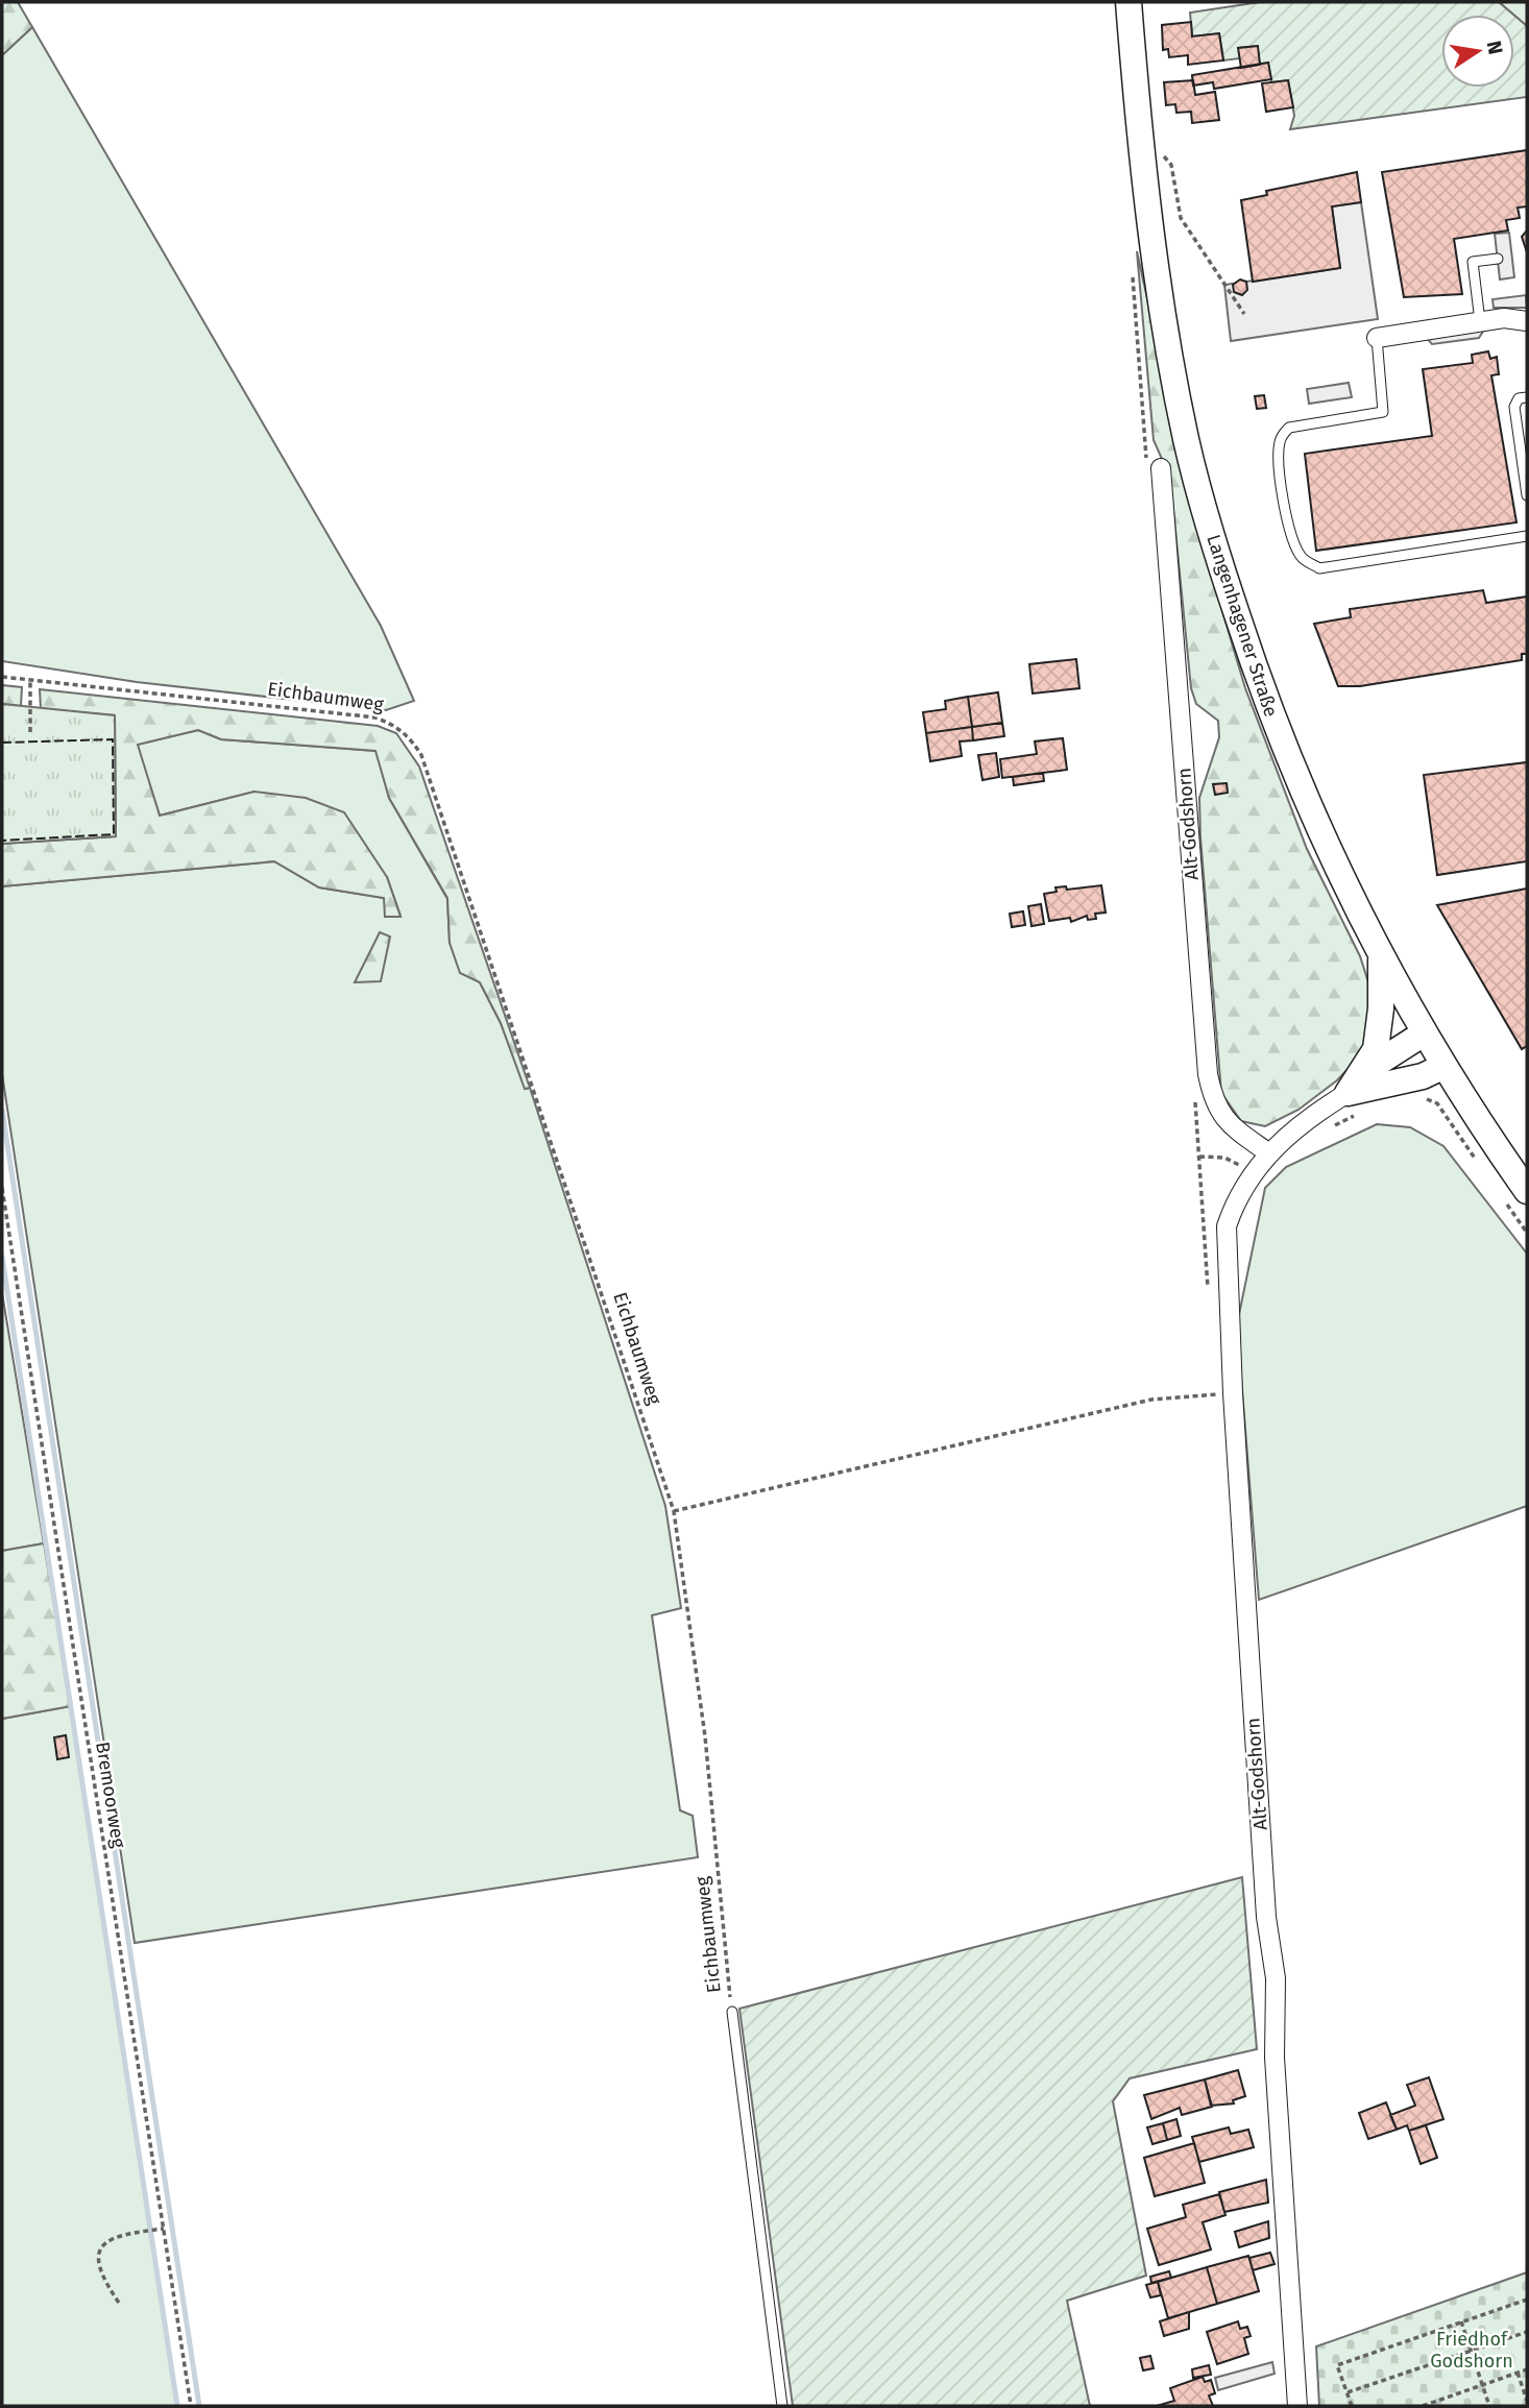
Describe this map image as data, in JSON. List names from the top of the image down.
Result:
{
  "streets": {
    "main road": ["Langenhagener Straße"],
    "street": ["Alt-Godshorn"],
    "lane": ["Eichbaumweg"],
    "path": ["Bremoorweg"]
  },
  "parks": ["Friedhof Godshorn"],
  "north": "right"
}
